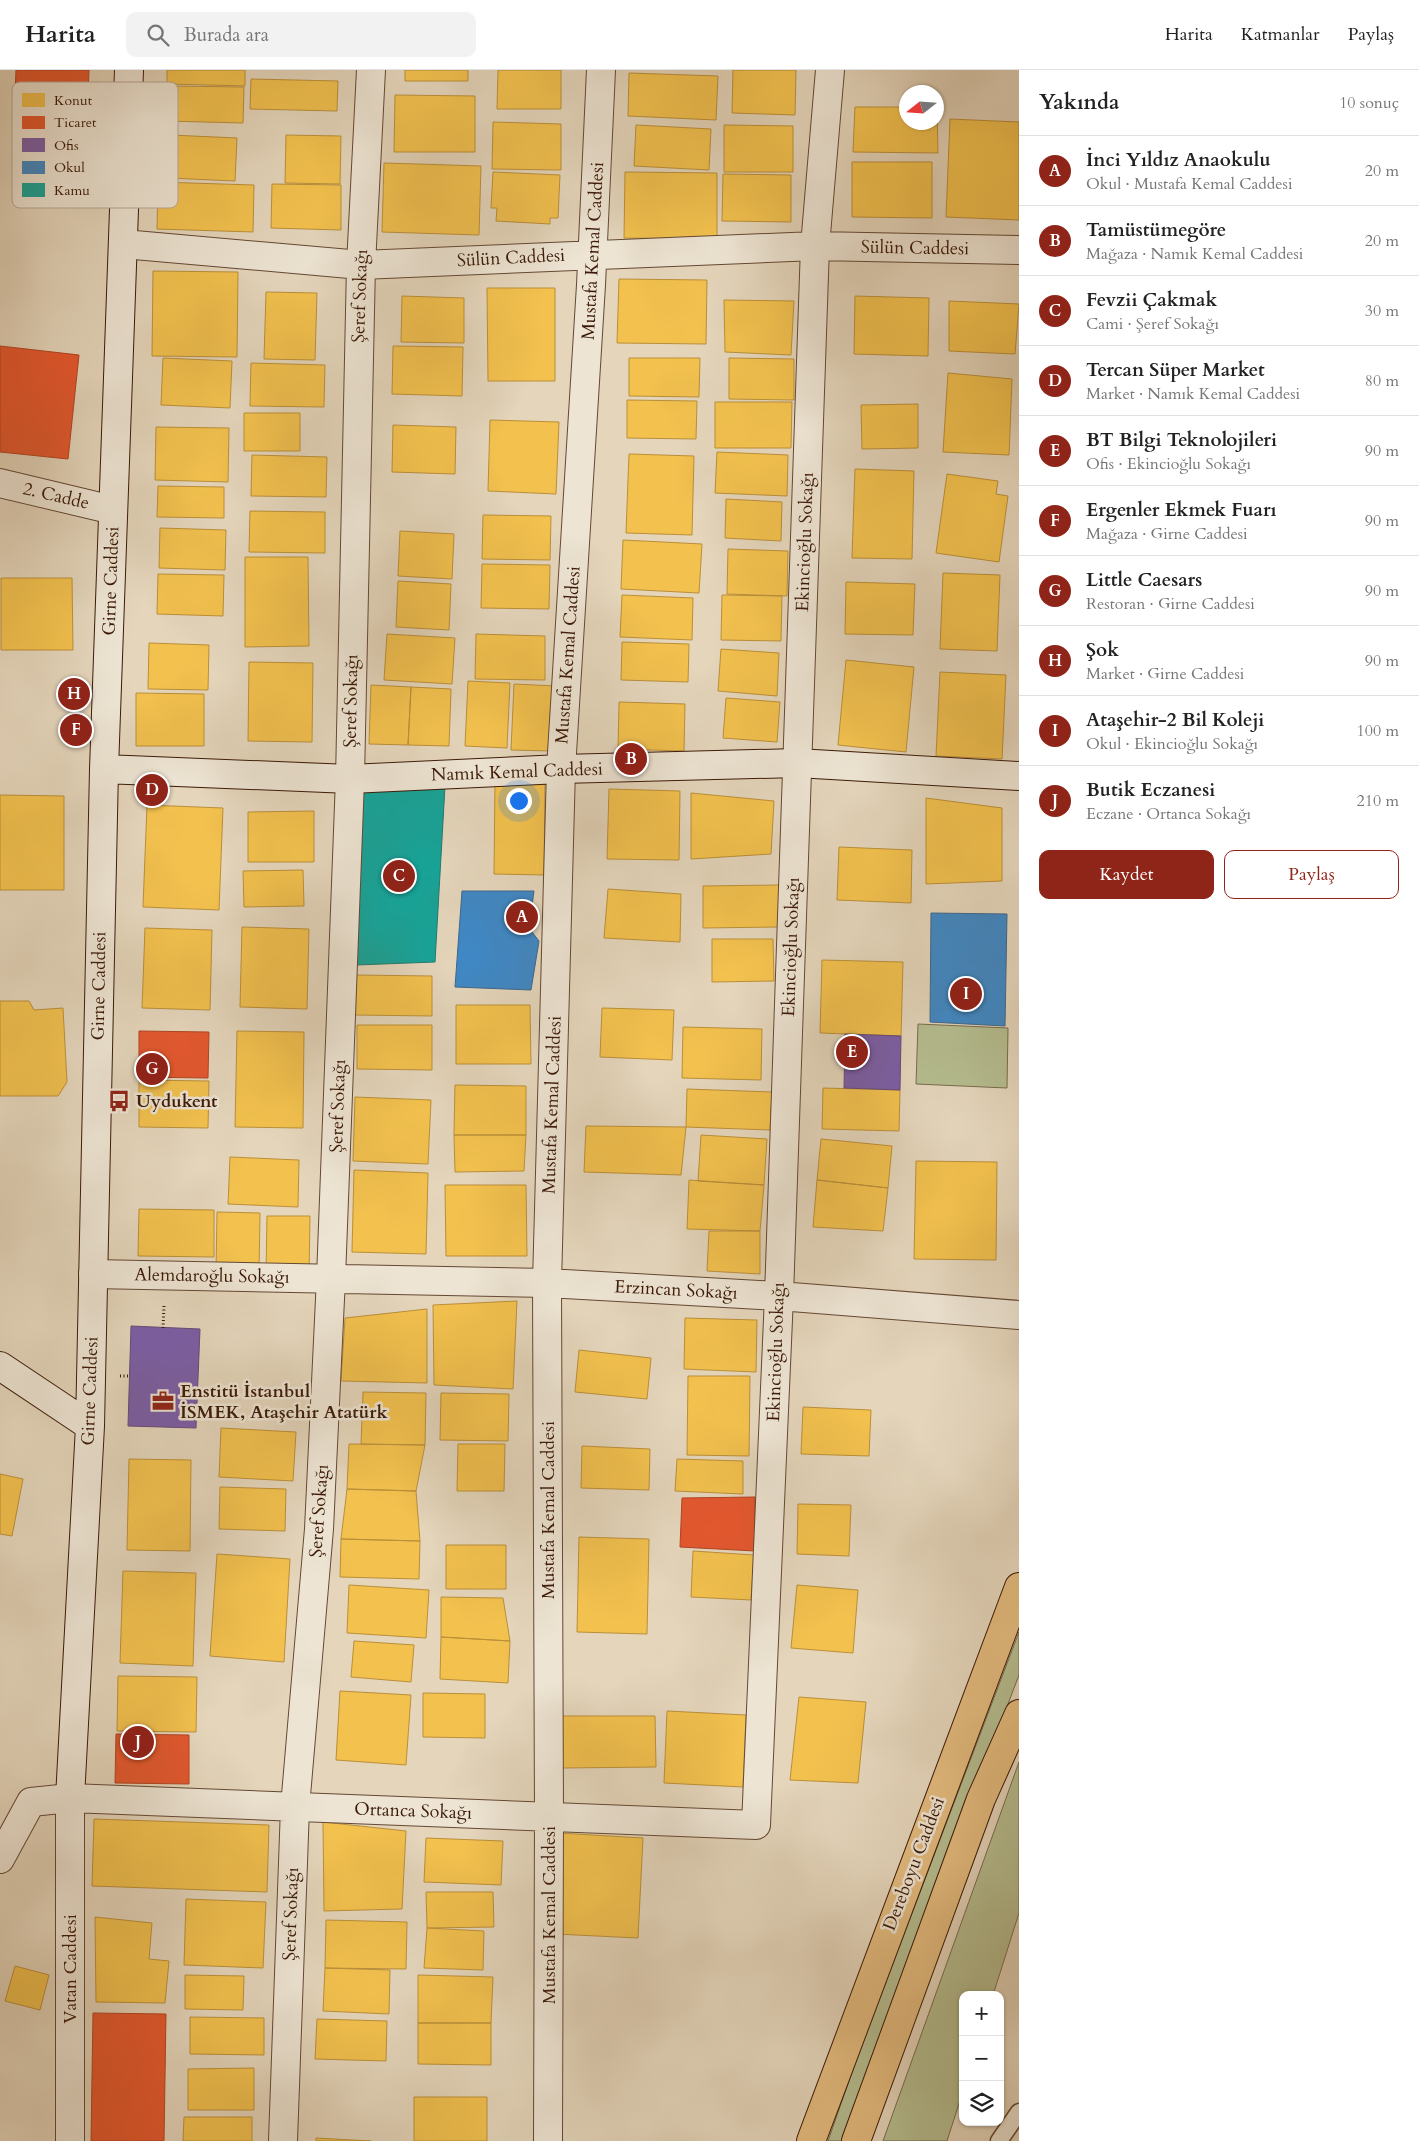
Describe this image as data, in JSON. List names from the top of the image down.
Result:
{
  "streets": {
    "main road": ["Dereboyu Caddesi"],
    "street": [
      "Sülün Caddesi",
      "Mustafa Kemal Caddesi",
      "Şeref Sokağı",
      "2. Cadde",
      "Ekincioğlu Sokağı",
      "Girne Caddesi",
      "Namık Kemal Caddesi",
      "Alemdaroğlu Sokağı",
      "Erzincan Sokağı",
      "Ortanca Sokağı",
      "Vatan Caddesi"
    ]
  },
  "crossings": [
    ["Sülün Caddesi", "Mustafa Kemal Caddesi"],
    ["Sülün Caddesi", "Şeref Sokağı"],
    ["Sülün Caddesi", "Ekincioğlu Sokağı"],
    ["Sülün Caddesi", "Girne Caddesi"],
    ["Mustafa Kemal Caddesi", "Namık Kemal Caddesi"],
    ["Mustafa Kemal Caddesi", "Erzincan Sokağı"],
    ["Mustafa Kemal Caddesi", "Ortanca Sokağı"],
    ["Şeref Sokağı", "Namık Kemal Caddesi"],
    ["Şeref Sokağı", "Alemdaroğlu Sokağı"],
    ["Şeref Sokağı", "Erzincan Sokağı"],
    ["Şeref Sokağı", "Ortanca Sokağı"],
    ["2. Cadde", "Girne Caddesi"],
    ["Ekincioğlu Sokağı", "Namık Kemal Caddesi"],
    ["Ekincioğlu Sokağı", "Erzincan Sokağı"],
    ["Ekincioğlu Sokağı", "Ortanca Sokağı"],
    ["Girne Caddesi", "Namık Kemal Caddesi"],
    ["Girne Caddesi", "Alemdaroğlu Sokağı"],
    ["Girne Caddesi", "Ortanca Sokağı"],
    ["Girne Caddesi", "Vatan Caddesi"],
    ["Alemdaroğlu Sokağı", "Erzincan Sokağı"],
    ["Ortanca Sokağı", "Vatan Caddesi"]
  ],
  "places": {
    "bus stop": ["Uydukent"],
    "office": ["Enstitü İstanbul İSMEK, Ataşehir Atatürk"]
  },
  "legend": [
    "Konut",
    "Ticaret",
    "Ofis",
    "Okul",
    "Kamu"
  ],
  "north": "left",
  "page": {
    "header": "Harita",
    "search": "Burada ara",
    "nav": ["Harita", "Katmanlar", "Paylaş"],
    "heading": ["Yakında", "10 sonuç"],
    "list": [
      {
        "mark": "A",
        "name": "İnci Yıldız Anaokulu",
        "note": "Okul · Mustafa Kemal Caddesi",
        "value": "20 m"
      },
      {
        "mark": "B",
        "name": "Tamüstümegöre",
        "note": "Mağaza · Namık Kemal Caddesi",
        "value": "20 m"
      },
      {
        "mark": "C",
        "name": "Fevzii Çakmak",
        "note": "Cami · Şeref Sokağı",
        "value": "30 m"
      },
      {
        "mark": "D",
        "name": "Tercan Süper Market",
        "note": "Market · Namık Kemal Caddesi",
        "value": "80 m"
      },
      {
        "mark": "E",
        "name": "BT Bilgi Teknolojileri",
        "note": "Ofis · Ekincioğlu Sokağı",
        "value": "90 m"
      },
      {
        "mark": "F",
        "name": "Ergenler Ekmek Fuarı",
        "note": "Mağaza · Girne Caddesi",
        "value": "90 m"
      },
      {
        "mark": "G",
        "name": "Little Caesars",
        "note": "Restoran · Girne Caddesi",
        "value": "90 m"
      },
      {
        "mark": "H",
        "name": "Şok",
        "note": "Market · Girne Caddesi",
        "value": "90 m"
      },
      {
        "mark": "I",
        "name": "Ataşehir-2 Bil Koleji",
        "note": "Okul · Ekincioğlu Sokağı",
        "value": "100 m"
      },
      {
        "mark": "J",
        "name": "Butik Eczanesi",
        "note": "Eczane · Ortanca Sokağı",
        "value": "210 m"
      }
    ],
    "pins": [
      "H",
      "F",
      "B",
      "D",
      "C",
      "A",
      "I",
      "E",
      "G",
      "J"
    ],
    "buttons": ["Kaydet", "Paylaş"],
    "map_buttons": ["+", "−"]
  }
}
